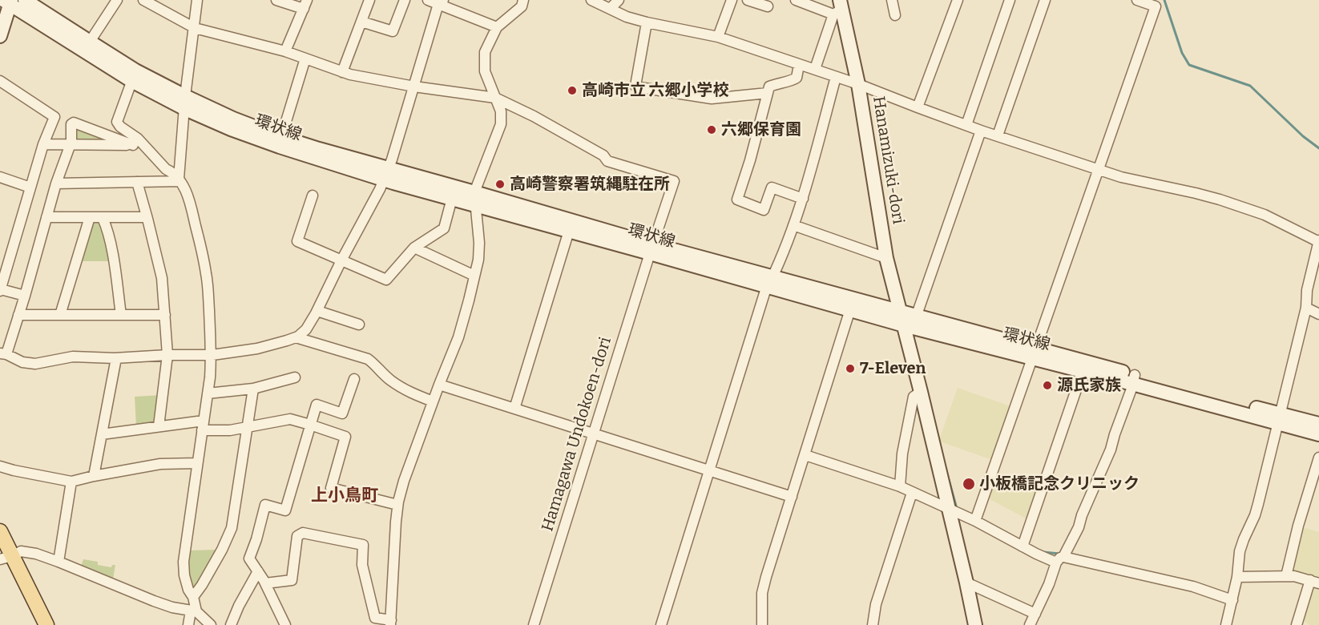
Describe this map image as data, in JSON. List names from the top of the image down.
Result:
{
  "streets": {
    "street": ["環状線", "Hanamizuki-dori", "Hamagawa Undokoen-dori"]
  },
  "crossings": [
    ["環状線", "Hanamizuki-dori"],
    ["環状線", "Hamagawa Undokoen-dori"]
  ],
  "districts": ["上小鳥町"],
  "places": [
    "高崎市立 六郷小学校",
    "六郷保育園",
    "高崎警察署筑縄駐在所",
    "7-Eleven",
    "源氏家族",
    "小板橋記念クリニック"
  ]
}
